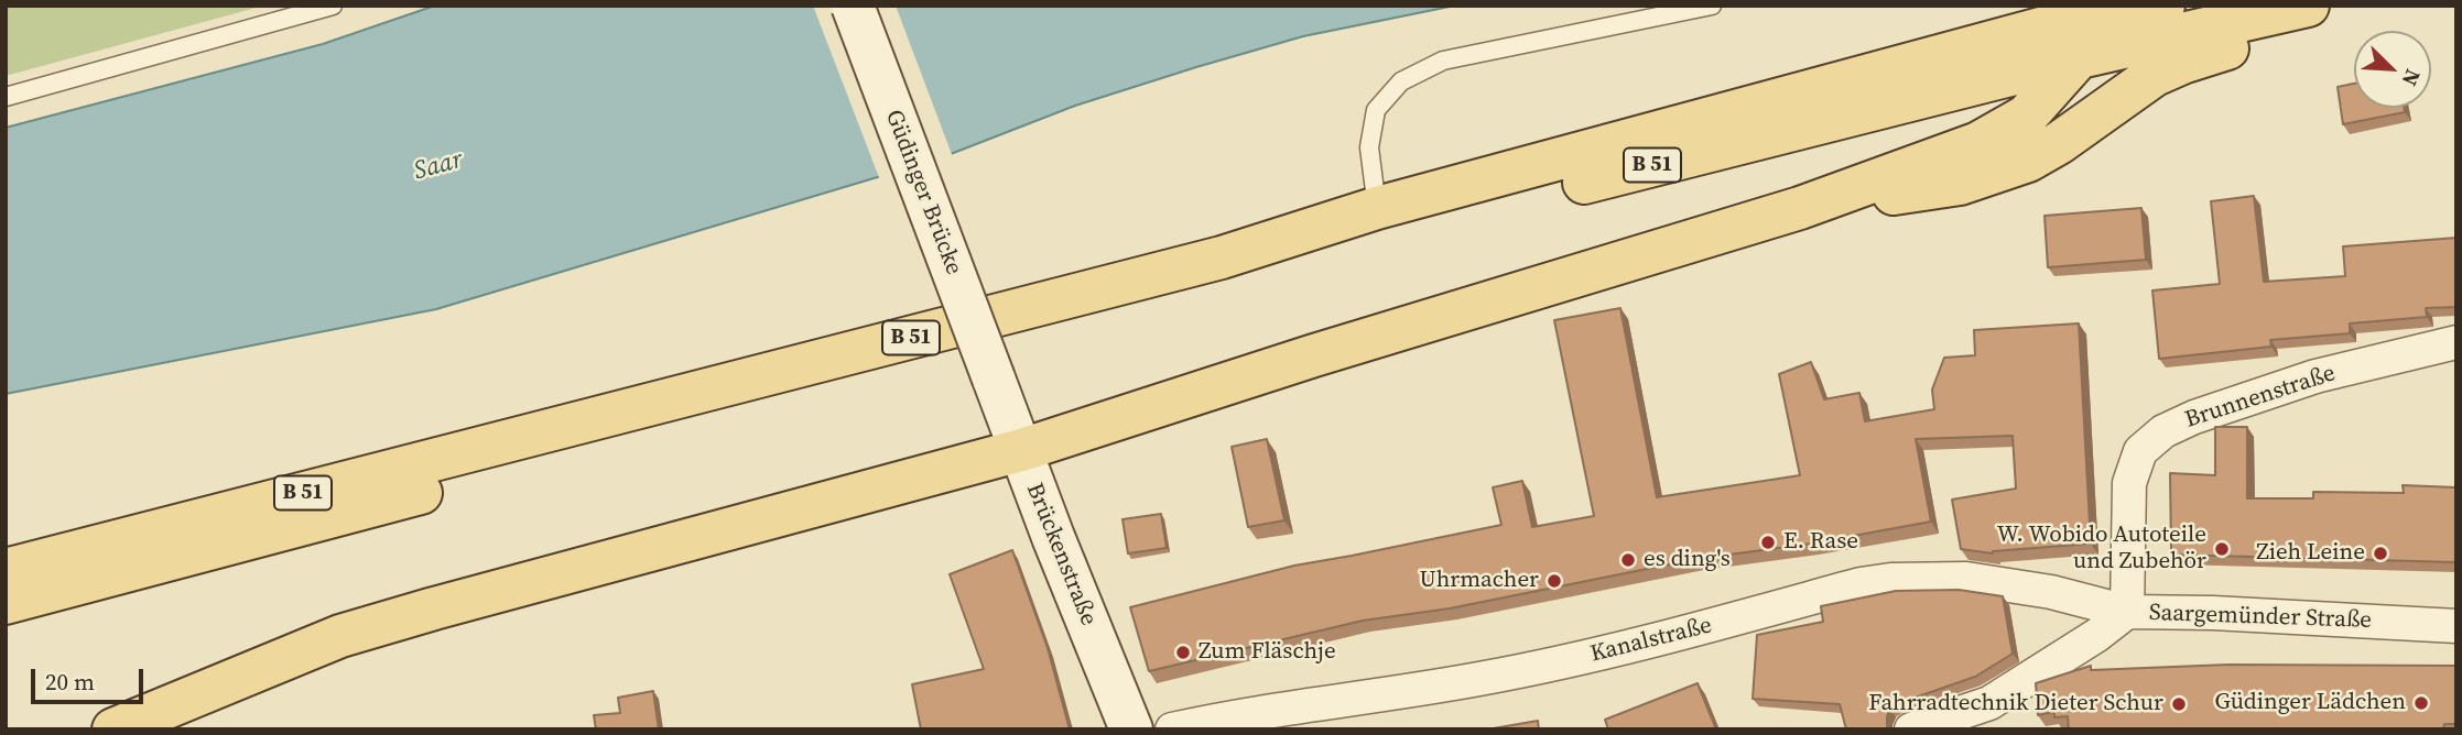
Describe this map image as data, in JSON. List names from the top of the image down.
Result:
{
  "streets": {
    "main road": ["B 51", "Güdinger Brücke", "Brückenstraße"],
    "street": ["Brunnenstraße", "Saargemünder Straße", "Kanalstraße"]
  },
  "crossings": [
    ["Güdinger Brücke", "Brückenstraße"],
    ["Brunnenstraße", "Saargemünder Straße"],
    ["Brunnenstraße", "Kanalstraße"],
    ["Saargemünder Straße", "Kanalstraße"]
  ],
  "water": ["Saar"],
  "places": [
    "E. Rase",
    "W. Wobido Autoteile und Zubehör",
    "Zieh Leine",
    "es ding's",
    "Uhrmacher",
    "Zum Fläschje",
    "Güdinger Lädchen",
    "Fahrradtechnik Dieter Schur"
  ],
  "scale_bar": "20 m",
  "north": "bottom right"
}
